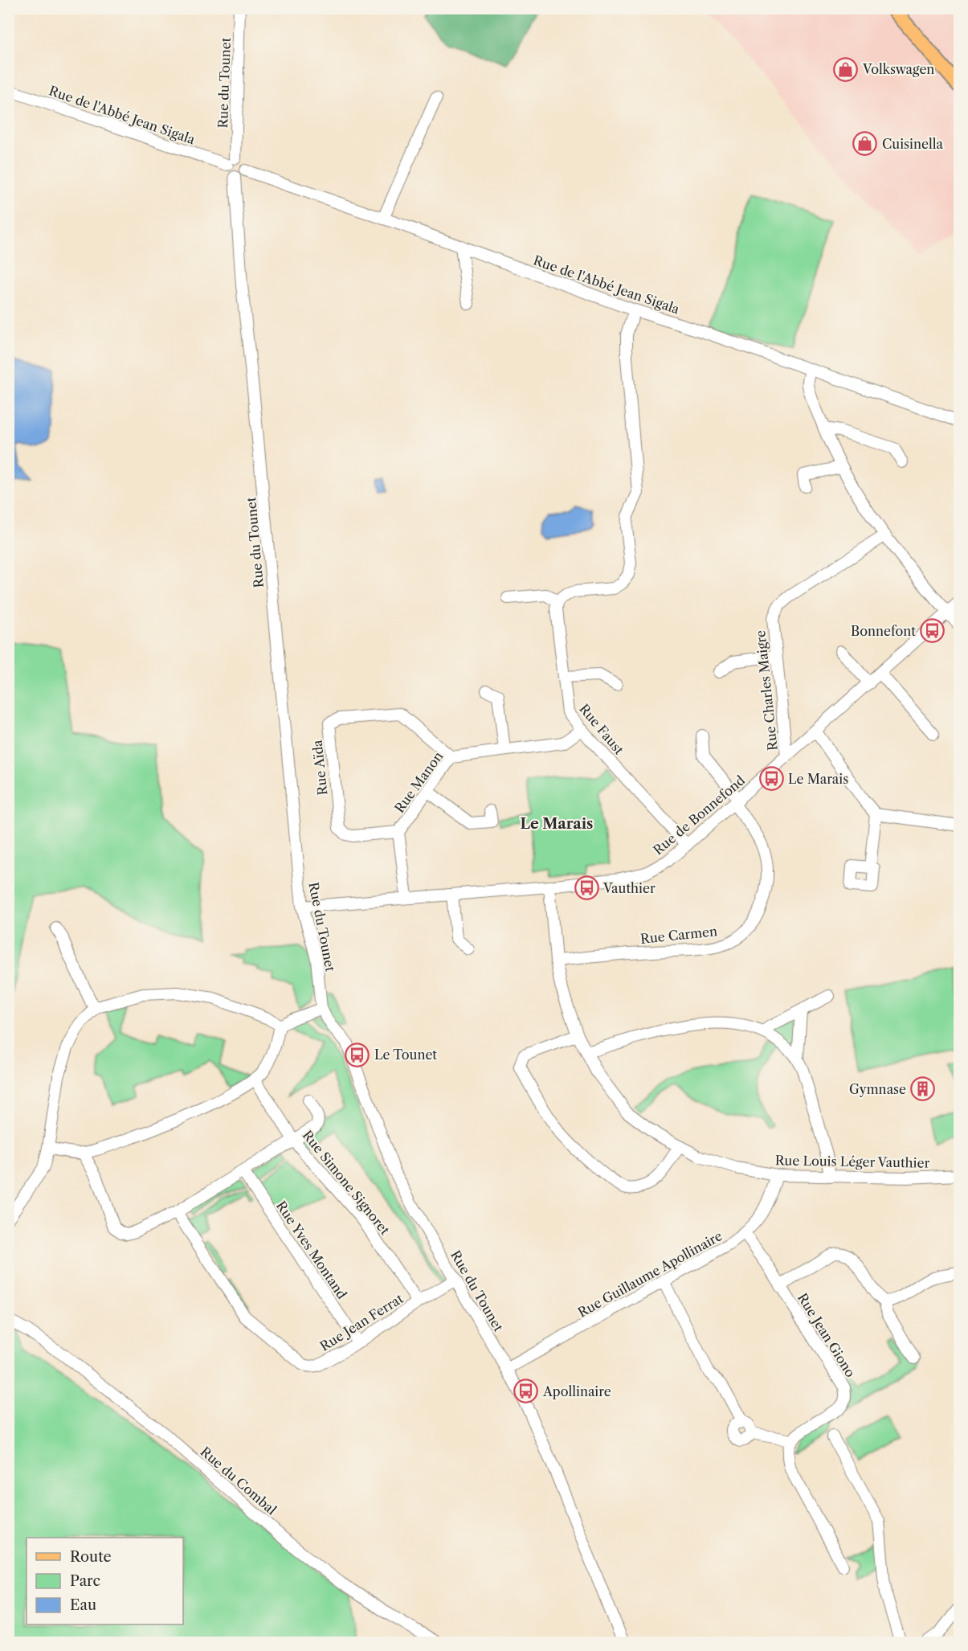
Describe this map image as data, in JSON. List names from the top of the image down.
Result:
{
  "streets": {
    "street": [
      "Rue du Tounet",
      "Rue de l'Abbé Jean Sigala",
      "Rue Charles Maigre",
      "Rue Faust",
      "Rue Aïda",
      "Rue Manon",
      "Rue de Bonnefond",
      "Rue Carmen",
      "Rue Louis Léger Vauthier",
      "Rue Simone Signoret",
      "Rue Yves Montand",
      "Rue Guillaume Apollinaire",
      "Rue Jean Ferrat",
      "Rue Jean Giono",
      "Rue du Combal"
    ]
  },
  "crossings": [
    ["Rue du Tounet", "Rue de l'Abbé Jean Sigala"],
    ["Rue du Tounet", "Rue de Bonnefond"],
    ["Rue du Tounet", "Rue Guillaume Apollinaire"],
    ["Rue du Tounet", "Rue Jean Ferrat"],
    ["Rue Charles Maigre", "Rue de Bonnefond"],
    ["Rue Faust", "Rue Manon"],
    ["Rue Faust", "Rue de Bonnefond"],
    ["Rue Aïda", "Rue Manon"],
    ["Rue Manon", "Rue de Bonnefond"],
    ["Rue de Bonnefond", "Rue Carmen"],
    ["Rue de Bonnefond", "Rue Louis Léger Vauthier"],
    ["Rue Carmen", "Rue Louis Léger Vauthier"],
    ["Rue Louis Léger Vauthier", "Rue Guillaume Apollinaire"],
    ["Rue Simone Signoret", "Rue Jean Ferrat"],
    ["Rue Yves Montand", "Rue Jean Ferrat"],
    ["Rue Guillaume Apollinaire", "Rue Jean Giono"]
  ],
  "districts": ["Le Marais"],
  "places": {
    "shop": ["Volkswagen", "Cuisinella"],
    "bus stop": [
      "Bonnefont",
      "Le Marais",
      "Vauthier",
      "Le Tounet",
      "Apollinaire"
    ],
    "building": ["Gymnase"]
  },
  "legend": ["Route", "Parc", "Eau"]
}
